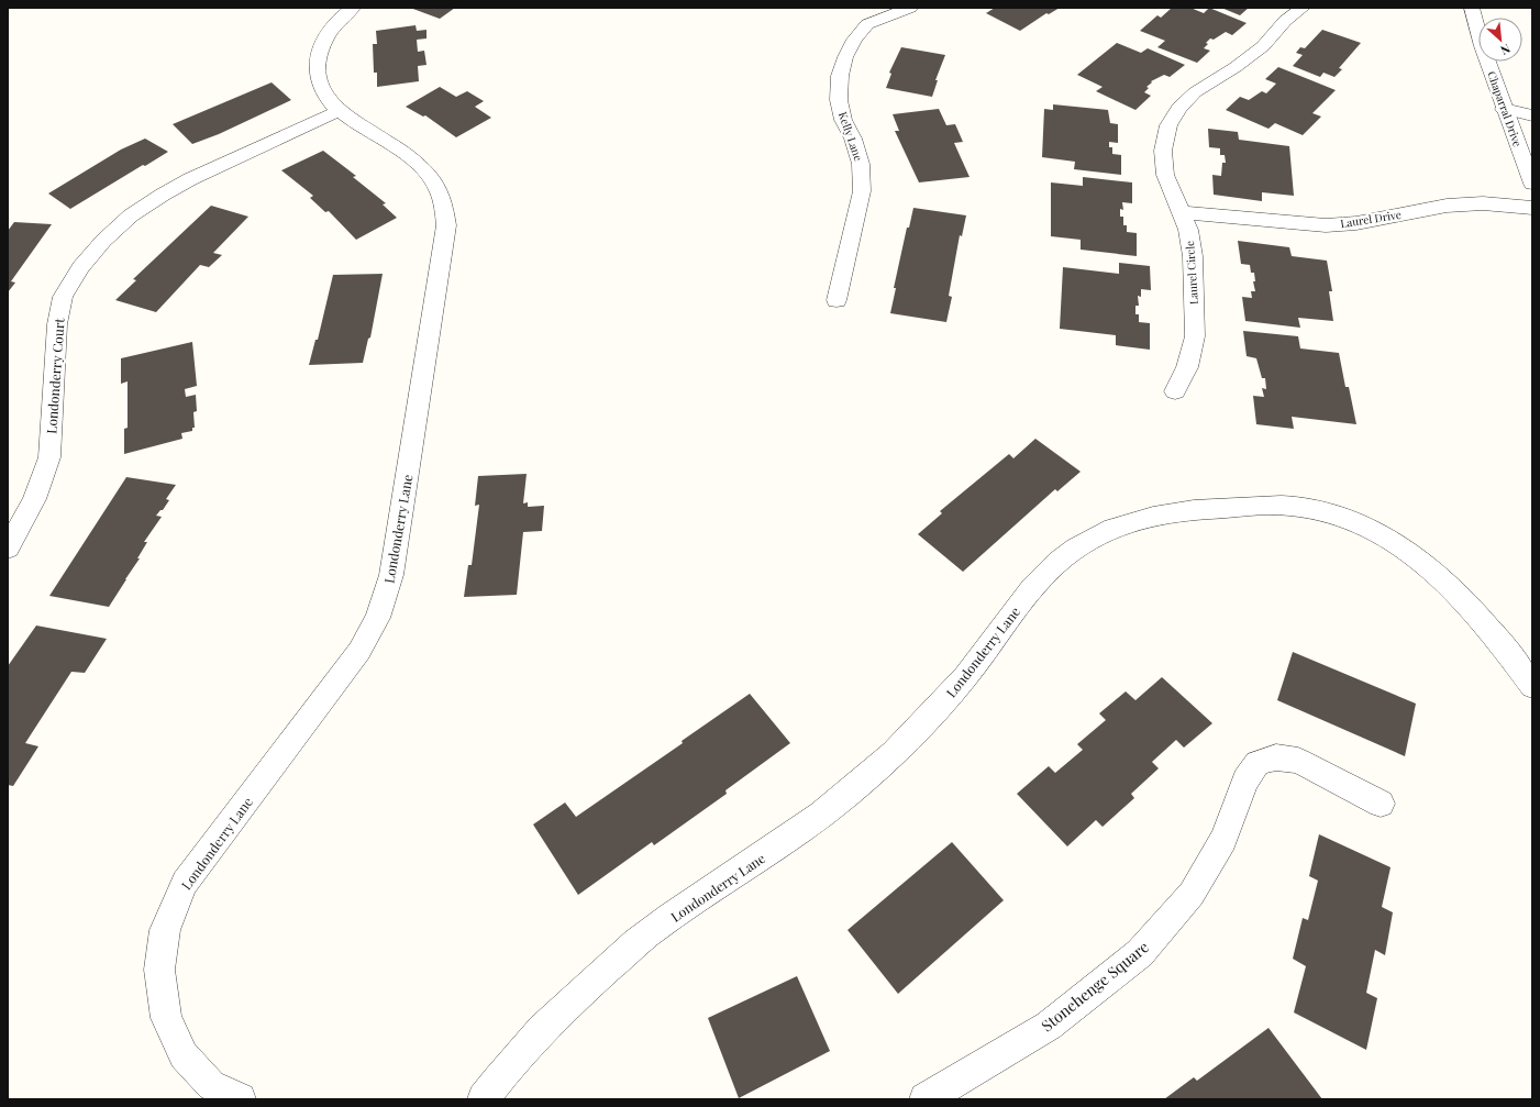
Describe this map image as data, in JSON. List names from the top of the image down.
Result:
{
  "streets": {
    "street": [
      "Chaparral Drive",
      "Kelly Lane",
      "Laurel Drive",
      "Laurel Circle",
      "Londonderry Court",
      "Londonderry Lane",
      "Stonehenge Square"
    ]
  },
  "crossings": [
    ["Laurel Drive", "Laurel Circle"],
    ["Londonderry Court", "Londonderry Lane"]
  ],
  "north": "bottom right"
}
